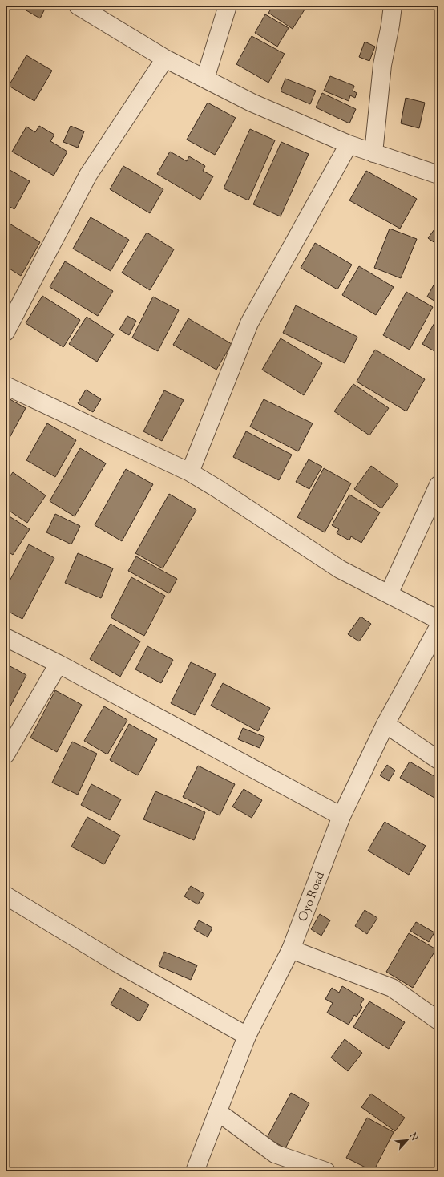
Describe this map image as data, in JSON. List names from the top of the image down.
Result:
{
  "streets": {
    "street": ["Oyo Road"]
  },
  "north": "top right"
}
